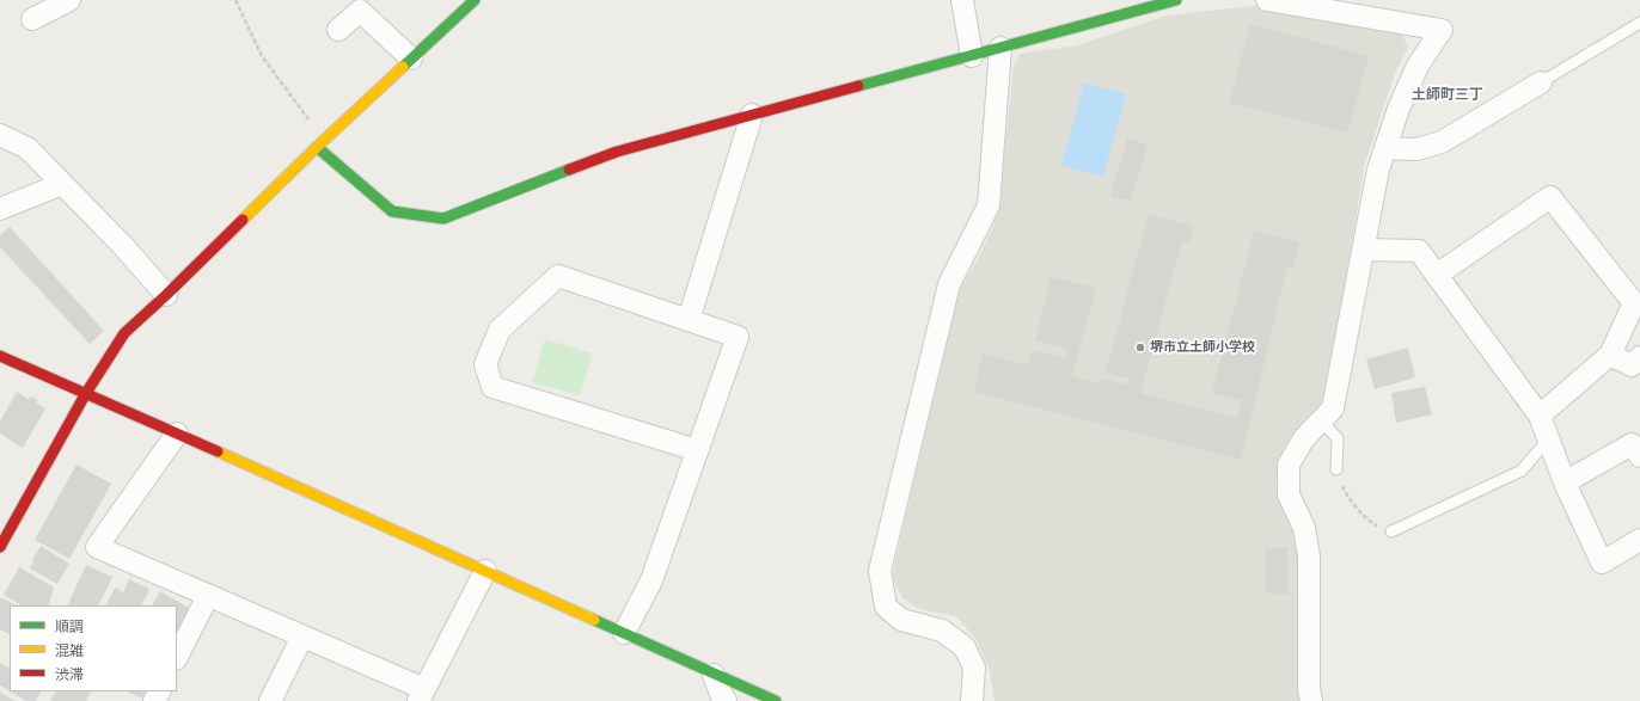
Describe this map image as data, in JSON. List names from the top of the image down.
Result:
{
  "districts": ["土師町三丁"],
  "places": ["堺市立土師小学校"],
  "legend": ["順調", "混雑", "渋滞"]
}
